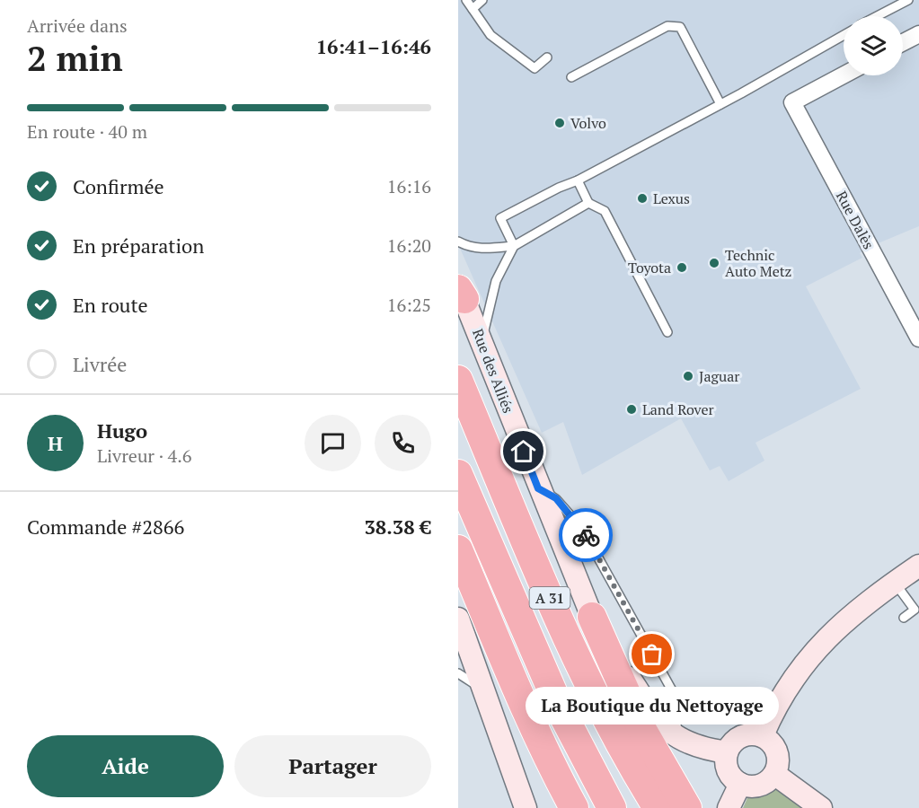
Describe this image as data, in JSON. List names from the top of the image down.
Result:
{
  "streets": {
    "highway": ["A 31"],
    "main road": ["Rue des Alliés"],
    "street": ["Rue Dalès"]
  },
  "places": [
    "Volvo",
    "Lexus",
    "Technic Auto Metz",
    "Toyota",
    "Jaguar",
    "Land Rover",
    "La Boutique du Nettoyage"
  ],
  "page": {
    "heading": ["2 min", "Arrivée dans", "16:41–16:46"],
    "panel": [
      "Hugo",
      "Livreur · 4.6",
      "Commande #2866",
      "38.38 €"
    ],
    "bar": "En route · 40 m",
    "list": [
      ["Confirmée", "16:16"],
      ["En préparation", "16:20"],
      ["En route", "16:25"],
      "Livrée"
    ],
    "round": "H",
    "bubble": "La Boutique du Nettoyage",
    "buttons": ["Aide", "Partager"]
  }
}
